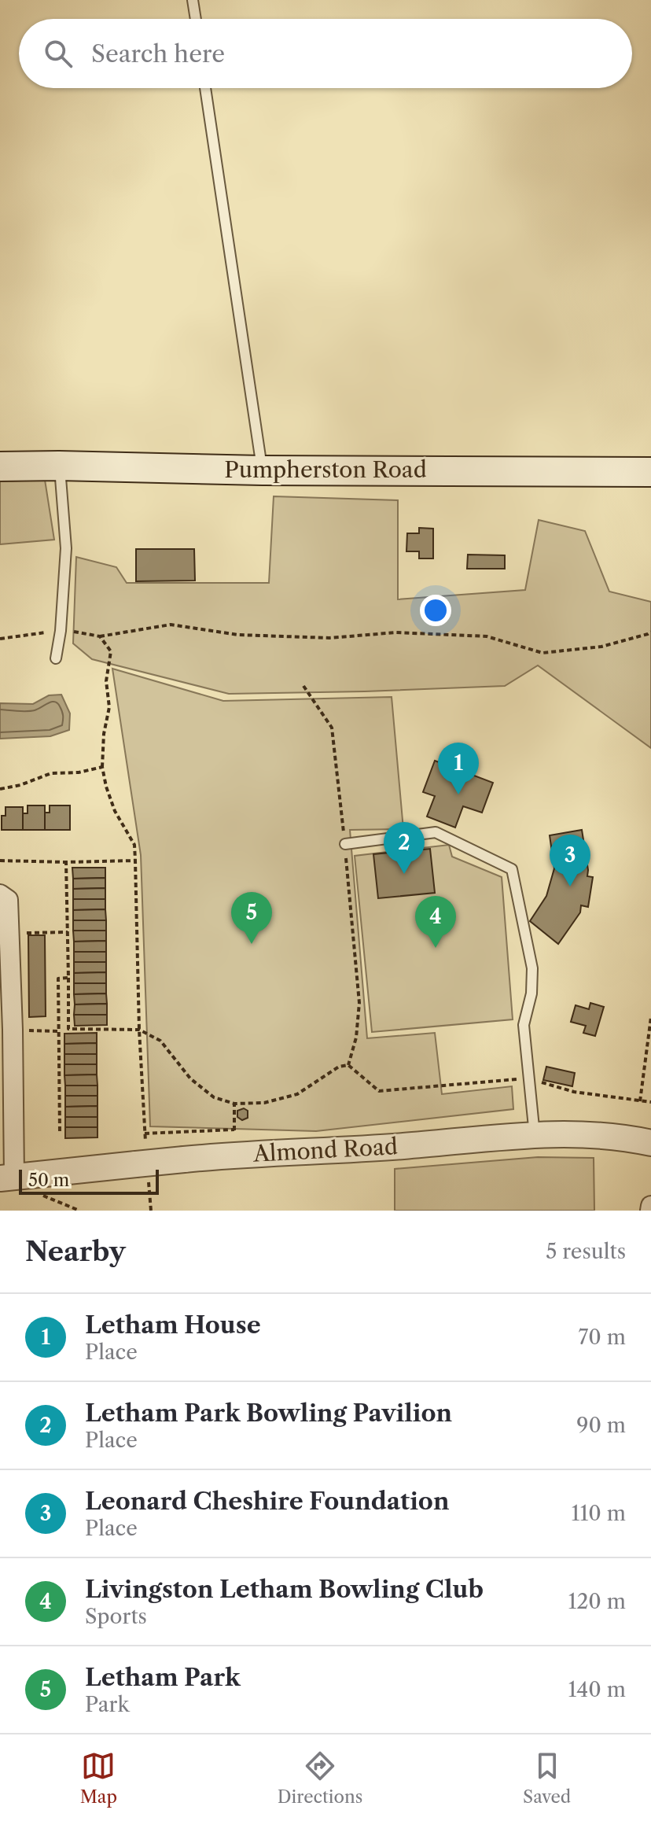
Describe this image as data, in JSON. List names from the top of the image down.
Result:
{
  "streets": {
    "main road": ["Pumpherston Road"],
    "street": ["Almond Road"]
  },
  "scale_bar": "50 m",
  "page": {
    "search": "Search here",
    "pins": [
      "1",
      "2",
      "3",
      "5",
      "4"
    ],
    "scale": "50 m",
    "heading": ["Nearby", "5 results"],
    "list": [
      {
        "mark": "1",
        "name": "Letham House",
        "note": "Place",
        "value": "70 m"
      },
      {
        "mark": "2",
        "name": "Letham Park Bowling Pavilion",
        "note": "Place",
        "value": "90 m"
      },
      {
        "mark": "3",
        "name": "Leonard Cheshire Foundation",
        "note": "Place",
        "value": "110 m"
      },
      {
        "mark": "4",
        "name": "Livingston Letham Bowling Club",
        "note": "Sports",
        "value": "120 m"
      },
      {
        "mark": "5",
        "name": "Letham Park",
        "note": "Park",
        "value": "140 m"
      }
    ],
    "nav": ["Map", "Directions", "Saved"]
  }
}
